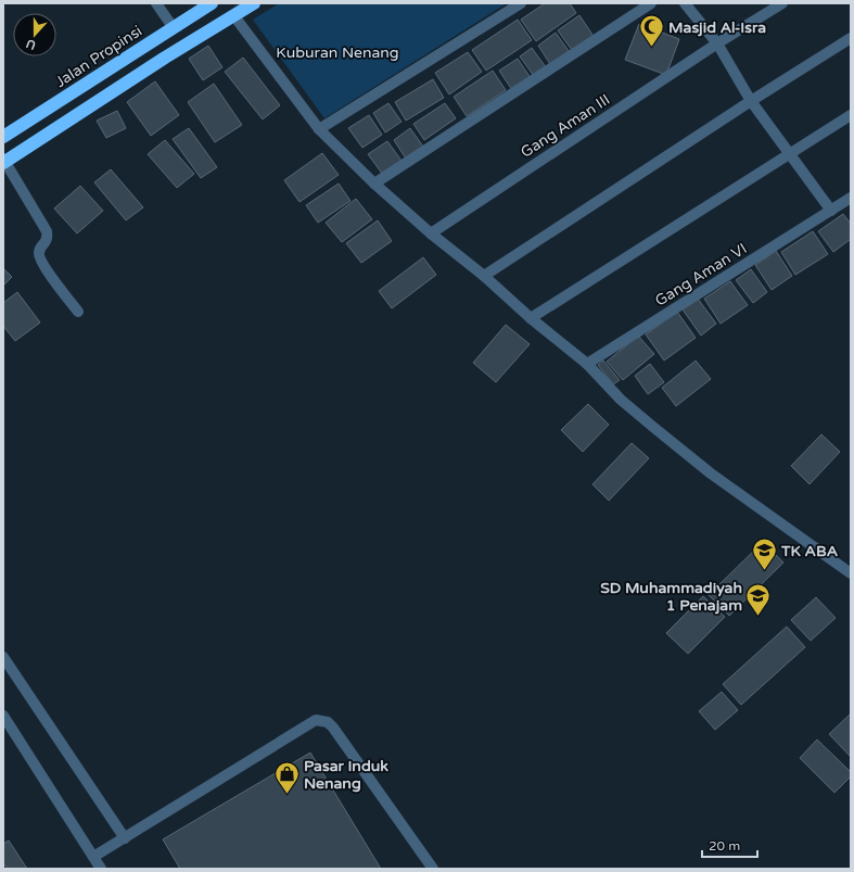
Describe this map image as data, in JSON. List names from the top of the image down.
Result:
{
  "streets": {
    "highway": ["Jalan Propinsi"],
    "street": ["Gang Aman III", "Gang Aman VI"]
  },
  "parks": ["Kuburan Nenang"],
  "places": {
    "mosque": ["Masjid Al-Isra"],
    "school or university": ["TK ABA", "SD Muhammadiyah 1 Penajam"],
    "shop": ["Pasar Induk Nenang"]
  },
  "scale_bar": "20 m",
  "north": "bottom"
}
